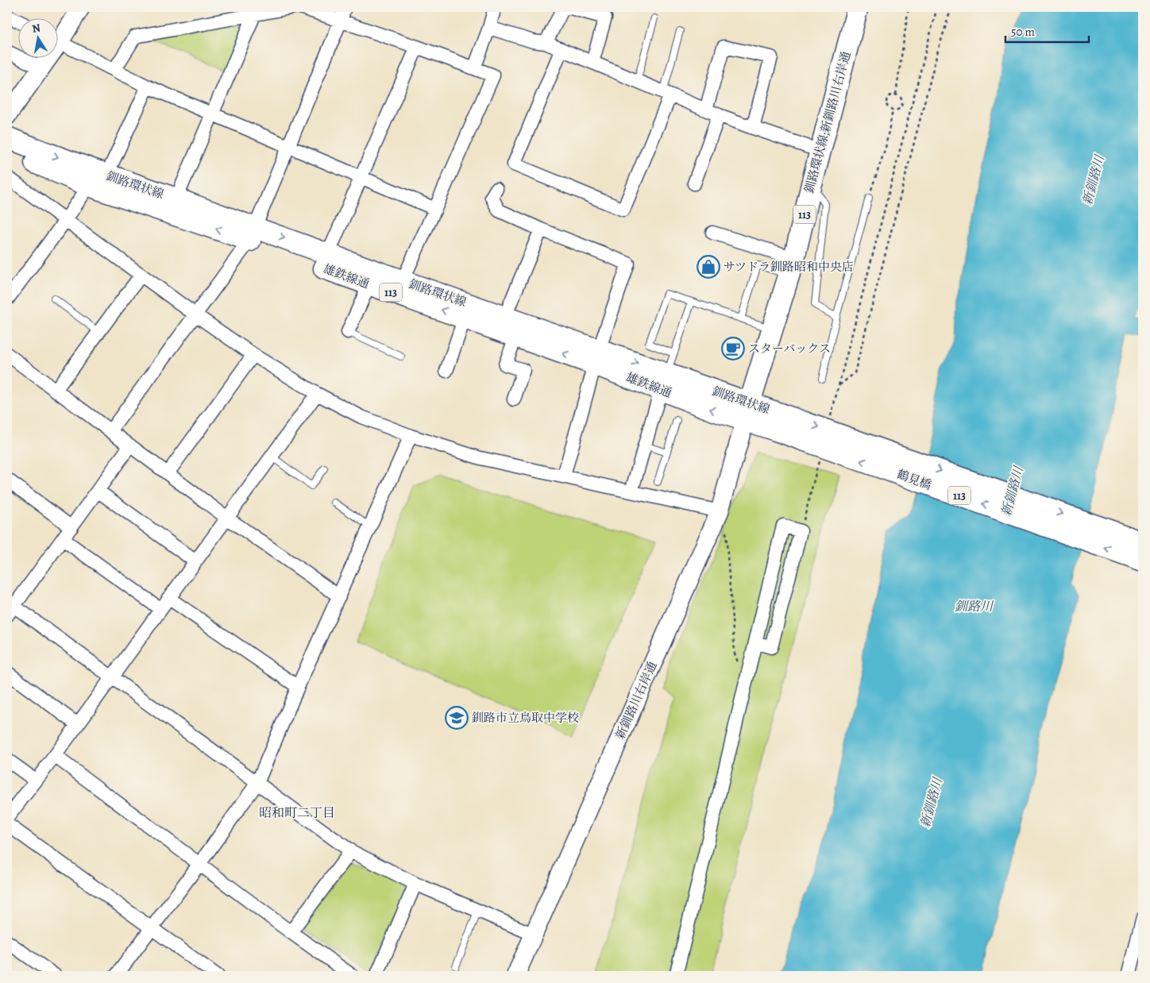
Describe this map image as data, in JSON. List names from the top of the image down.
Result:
{
  "streets": {
    "main road": [
      "釧路環状線;新釧路川右岸通",
      "釧路環状線",
      "113",
      "雄鉄線通",
      "鶴見橋"
    ],
    "street": ["新釧路川右岸通"]
  },
  "crossings": [
    ["釧路環状線;新釧路川右岸通", "釧路環状線"],
    ["釧路環状線;新釧路川右岸通", "雄鉄線通"],
    ["釧路環状線;新釧路川右岸通", "新釧路川右岸通"],
    ["釧路環状線", "雄鉄線通"],
    ["釧路環状線", "新釧路川右岸通"],
    ["雄鉄線通", "鶴見橋"],
    ["雄鉄線通", "新釧路川右岸通"]
  ],
  "one_way": ["釧路環状線", "雄鉄線通"],
  "districts": ["昭和町二丁目"],
  "water": ["新釧路川", "釧路川"],
  "places": {
    "shop": ["サツドラ釧路昭和中央店"],
    "cafe": ["スターバックス"],
    "school or university": ["釧路市立鳥取中学校"]
  },
  "scale_bar": "50 m",
  "north": "top"
}
